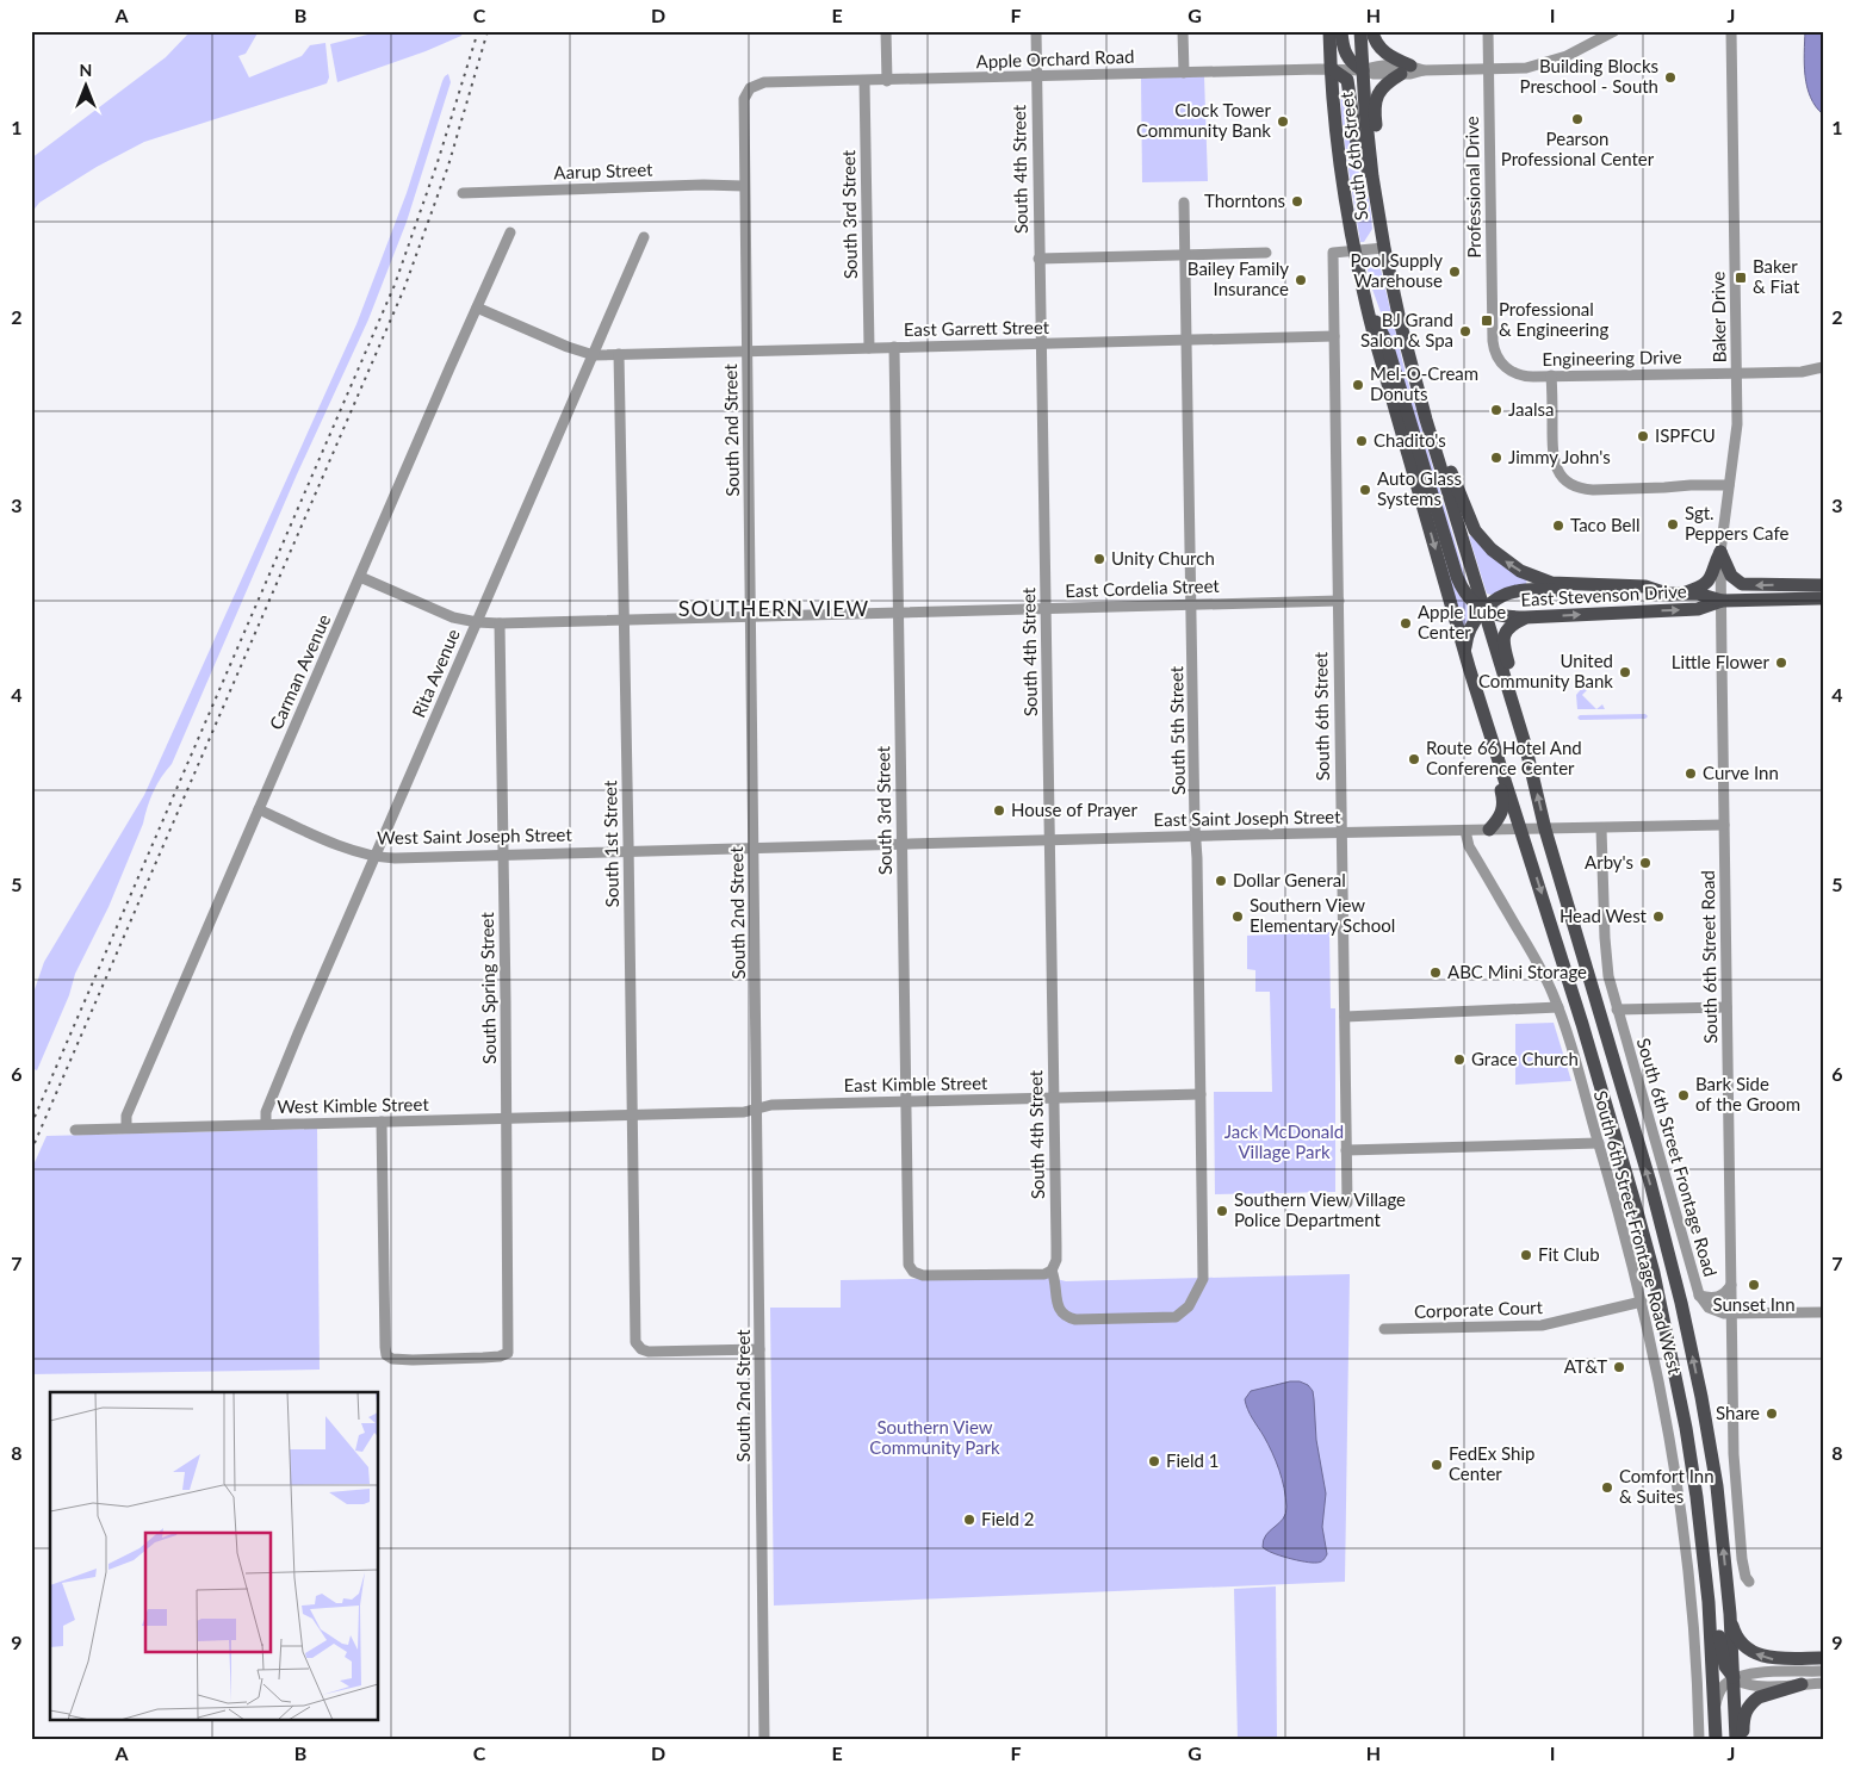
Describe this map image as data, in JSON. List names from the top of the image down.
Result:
{
  "streets": {
    "main road": ["South 6th Street", "East Stevenson Drive"],
    "street": [
      "Apple Orchard Road",
      "South 4th Street",
      "Aarup Street",
      "Professional Drive",
      "South 3rd Street",
      "Baker Drive",
      "East Garrett Street",
      "Engineering Drive",
      "South 2nd Street",
      "East Cordelia Street",
      "Carman Avenue",
      "Rita Avenue",
      "South 5th Street",
      "East Saint Joseph Street",
      "West Saint Joseph Street",
      "South 1st Street",
      "South 6th Street Road",
      "South Spring Street",
      "East Kimble Street",
      "West Kimble Street",
      "South 6th Street Frontage Road",
      "South 6th Street Frontage Road West",
      "Corporate Court"
    ]
  },
  "crossings": [
    ["Apple Orchard Road", "South 6th Street"],
    ["Apple Orchard Road", "South 4th Street"],
    ["Apple Orchard Road", "Professional Drive"],
    ["Apple Orchard Road", "South 3rd Street"],
    ["Apple Orchard Road", "South 2nd Street"],
    ["South 6th Street", "East Garrett Street"],
    ["South 6th Street", "East Cordelia Street"],
    ["South 6th Street", "East Saint Joseph Street"],
    ["South 4th Street", "South 3rd Street"],
    ["South 4th Street", "East Garrett Street"],
    ["South 4th Street", "East Cordelia Street"],
    ["South 4th Street", "South 5th Street"],
    ["South 4th Street", "East Saint Joseph Street"],
    ["South 4th Street", "East Kimble Street"],
    ["Aarup Street", "South 2nd Street"],
    ["Professional Drive", "Engineering Drive"],
    ["South 3rd Street", "East Garrett Street"],
    ["South 3rd Street", "East Cordelia Street"],
    ["South 3rd Street", "East Saint Joseph Street"],
    ["South 3rd Street", "East Kimble Street"],
    ["Baker Drive", "Engineering Drive"],
    ["Baker Drive", "East Stevenson Drive"],
    ["Baker Drive", "South 6th Street Road"],
    ["East Garrett Street", "South 2nd Street"],
    ["East Garrett Street", "Rita Avenue"],
    ["East Garrett Street", "South 5th Street"],
    ["East Garrett Street", "South 1st Street"],
    ["South 2nd Street", "East Cordelia Street"],
    ["South 2nd Street", "East Saint Joseph Street"],
    ["South 2nd Street", "South 1st Street"],
    ["South 2nd Street", "East Kimble Street"],
    ["East Cordelia Street", "Carman Avenue"],
    ["East Cordelia Street", "Rita Avenue"],
    ["East Cordelia Street", "South 5th Street"],
    ["East Cordelia Street", "South 1st Street"],
    ["East Cordelia Street", "South Spring Street"],
    ["East Stevenson Drive", "South 6th Street Road"],
    ["Carman Avenue", "West Saint Joseph Street"],
    ["Carman Avenue", "West Kimble Street"],
    ["Rita Avenue", "West Saint Joseph Street"],
    ["Rita Avenue", "West Kimble Street"],
    ["South 5th Street", "East Saint Joseph Street"],
    ["South 5th Street", "East Kimble Street"],
    ["East Saint Joseph Street", "West Saint Joseph Street"],
    ["East Saint Joseph Street", "South 1st Street"],
    ["East Saint Joseph Street", "South 6th Street Road"],
    ["East Saint Joseph Street", "South 6th Street Frontage Road"],
    ["East Saint Joseph Street", "South 6th Street Frontage Road West"],
    ["West Saint Joseph Street", "South 1st Street"],
    ["West Saint Joseph Street", "South Spring Street"],
    ["South 1st Street", "East Kimble Street"],
    ["South 1st Street", "West Kimble Street"],
    ["South 6th Street Road", "South 6th Street Frontage Road"],
    ["South Spring Street", "West Kimble Street"],
    ["East Kimble Street", "West Kimble Street"],
    ["South 6th Street Frontage Road West", "Corporate Court"]
  ],
  "districts": ["SOUTHERN VIEW"],
  "parks": ["Jack McDonald Village Park", "Southern View Community Park"],
  "places": {
    "other": [
      "Building Blocks Preschool - South",
      "Pearson Professional Center",
      "Clock Tower Community Bank",
      "Thorntons",
      "Pool Supply Warehouse",
      "Bailey Family Insurance",
      "BJ Grand Salon & Spa",
      "Mel-O-Cream Donuts",
      "Jaalsa",
      "ISPFCU",
      "Chadito's",
      "Jimmy John's",
      "Auto Glass Systems",
      "Sgt. Peppers Cafe",
      "Taco Bell",
      "Unity Church",
      "Apple Lube Center",
      "Little Flower",
      "United Community Bank",
      "Route 66 Hotel And Conference Center",
      "Curve Inn",
      "House of Prayer",
      "Arby's",
      "Dollar General",
      "Southern View Elementary School",
      "Head West",
      "ABC Mini Storage",
      "Grace Church",
      "Bark Side of the Groom",
      "Southern View Village Police Department",
      "Fit Club",
      "Sunset Inn",
      "AT&T",
      "Share",
      "Field 1",
      "FedEx Ship Center",
      "Comfort Inn & Suites",
      "Field 2"
    ],
    "transit": ["Baker & Fiat", "Professional & Engineering"]
  },
  "north": "top",
  "grid": {
    "columns": [
      "A",
      "B",
      "C",
      "D",
      "E",
      "F",
      "G",
      "H",
      "I",
      "J"
    ],
    "rows": [
      "1",
      "2",
      "3",
      "4",
      "5",
      "6",
      "7",
      "8",
      "9"
    ]
  }
}
